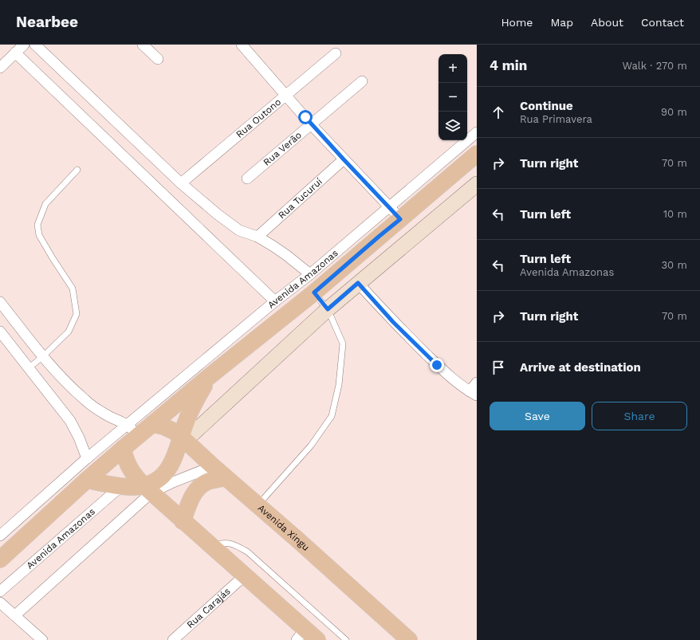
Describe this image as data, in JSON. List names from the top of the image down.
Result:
{
  "streets": {
    "main road": ["Avenida Xingu"],
    "street": [
      "Rua Outono",
      "Rua Verão",
      "Rua Tucuruí",
      "Avenida Amazonas",
      "Rua Carajás"
    ]
  },
  "crossings": [
    ["Avenida Amazonas", "Avenida Xingu"]
  ],
  "page": {
    "header": "Nearbee",
    "nav": [
      "Home",
      "Map",
      "About",
      "Contact"
    ],
    "heading": ["4 min", "Walk · 270 m"],
    "map_buttons": ["+", "−"],
    "list": [
      ["Continue", "Rua Primavera", "90 m"],
      ["Turn right", "70 m"],
      ["Turn left", "10 m"],
      ["Turn left", "Avenida Amazonas", "30 m"],
      ["Turn right", "70 m"],
      "Arrive at destination"
    ],
    "buttons": ["Save", "Share"]
  }
}
